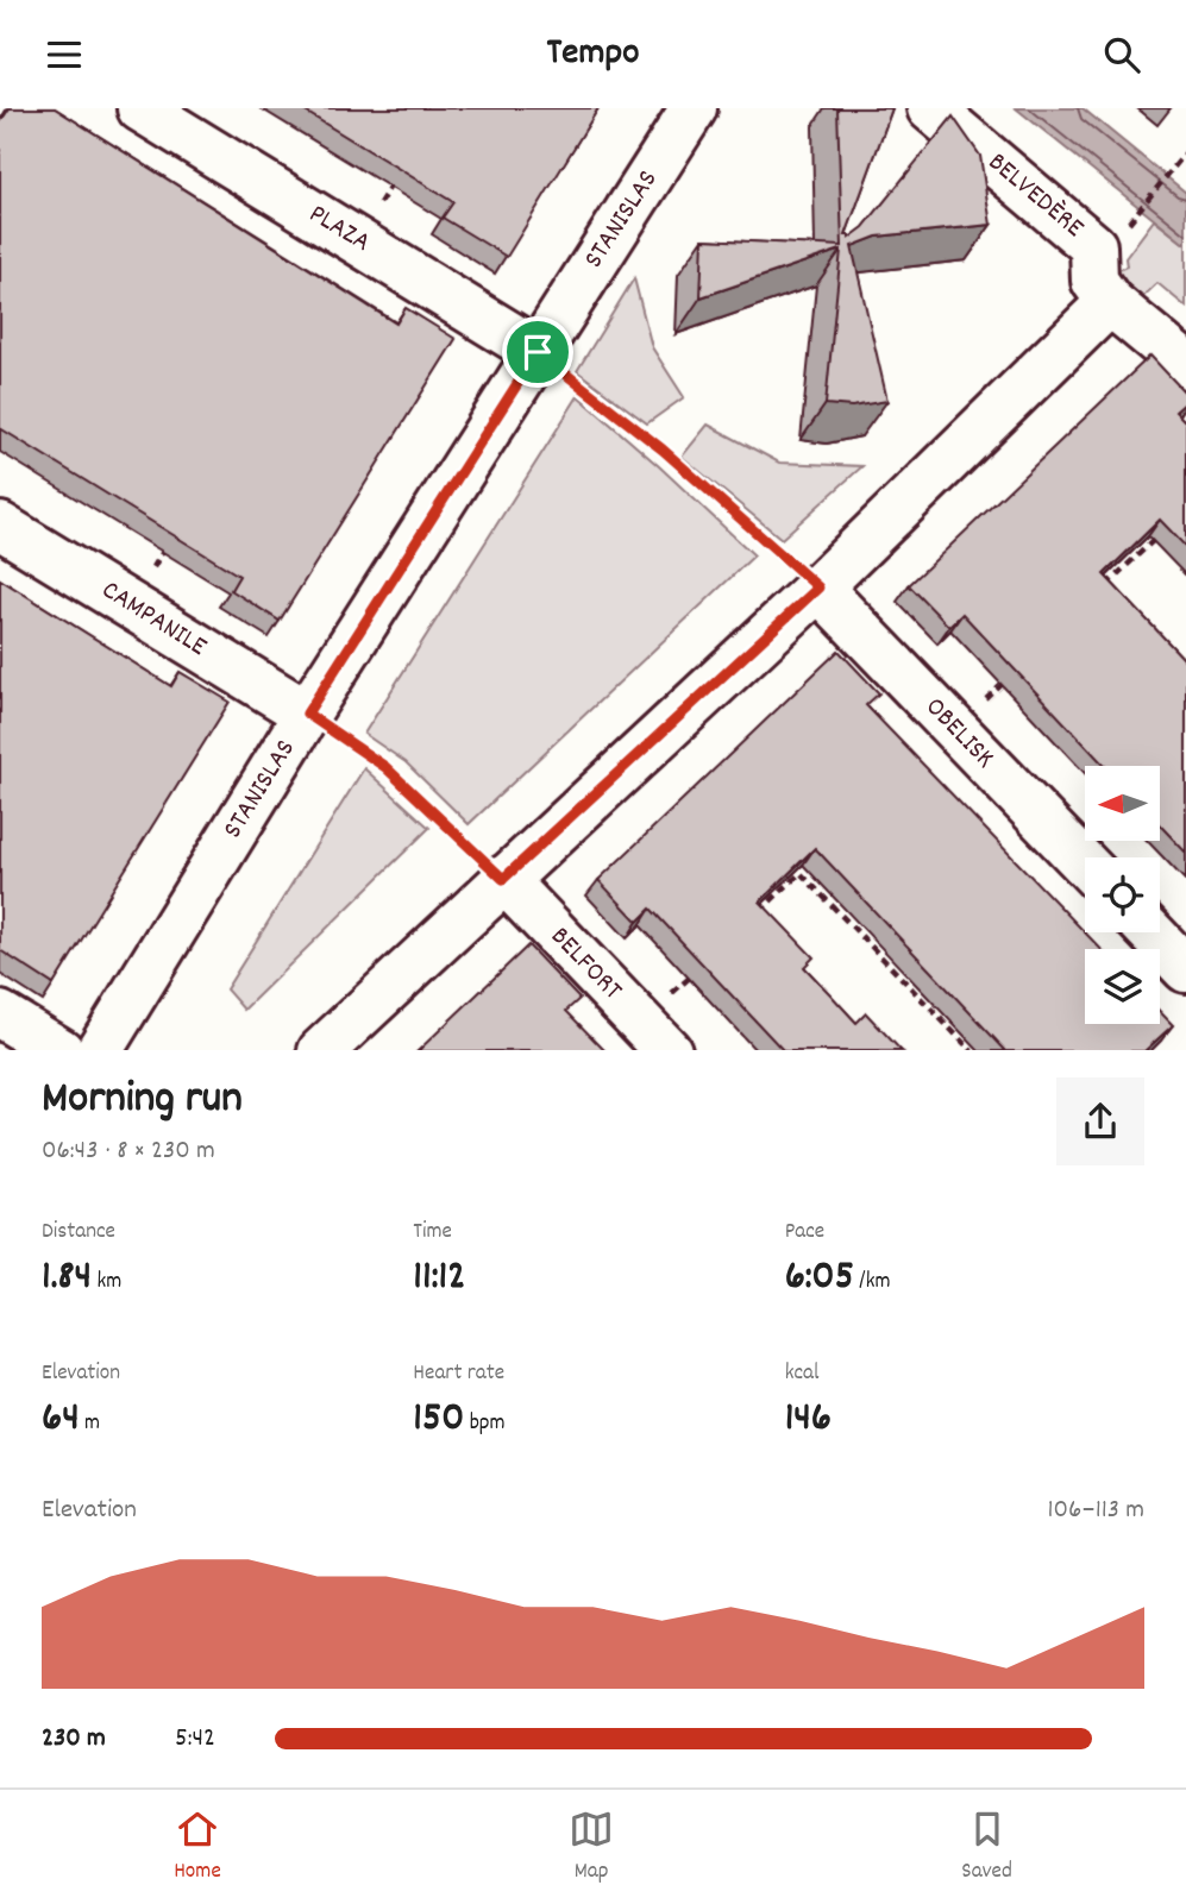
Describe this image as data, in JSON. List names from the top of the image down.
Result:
{
  "streets": {
    "street": [
      "BELVEDÈRE",
      "STANISLAS",
      "PLAZA",
      "CAMPANILE",
      "OBELISK",
      "BELFORT"
    ]
  },
  "crossings": [
    ["STANISLAS", "PLAZA"],
    ["STANISLAS", "CAMPANILE"]
  ],
  "north": "left",
  "page": {
    "header": "Tempo",
    "heading": ["Morning run", "06:43 · 8 × 230 m"],
    "stats": [
      ["Distance", "1.84 km"],
      ["Time", "11:12"],
      ["Pace", "6:05 /km"],
      ["Elevation", "64 m"],
      ["Heart rate", "150 bpm"],
      ["kcal", "146"]
    ],
    "chart": ["Elevation", "106–113 m"],
    "list": [
      {
        "name": "230 m",
        "note": "5:42"
      }
    ],
    "tabs": ["Home", "Map", "Saved"]
  }
}
